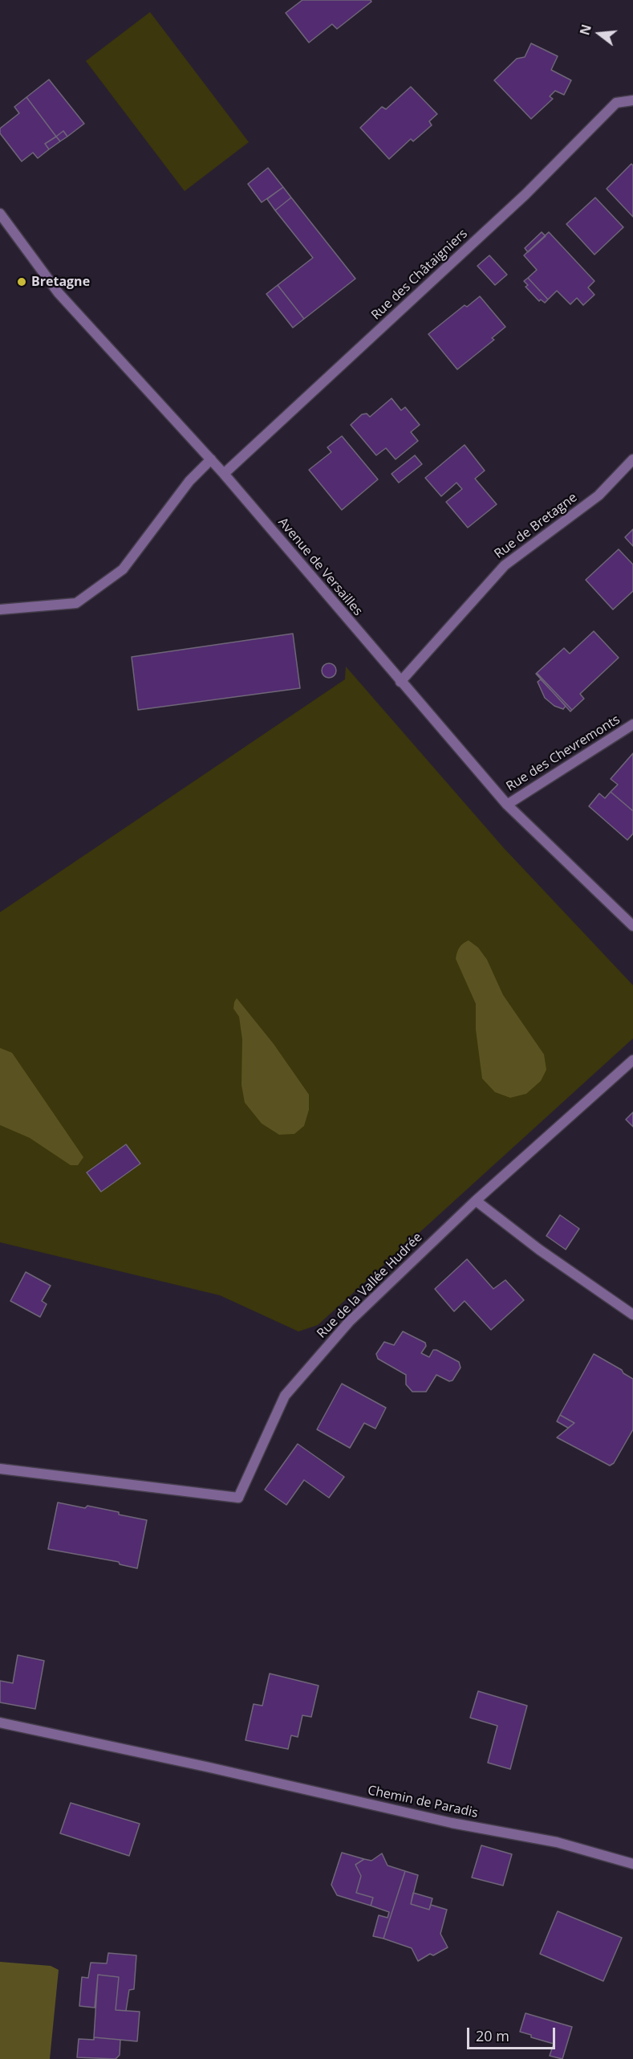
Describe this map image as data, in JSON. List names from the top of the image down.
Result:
{
  "streets": {
    "street": [
      "Rue des Châtaigniers",
      "Rue de Bretagne",
      "Avenue de Versailles",
      "Rue des Chevremonts",
      "Rue de la Vallée Hudrée",
      "Chemin de Paradis"
    ]
  },
  "crossings": [
    ["Rue des Châtaigniers", "Avenue de Versailles"],
    ["Rue de Bretagne", "Avenue de Versailles"],
    ["Avenue de Versailles", "Rue des Chevremonts"]
  ],
  "places": ["Bretagne"],
  "scale_bar": "20 m",
  "north": "left"
}
